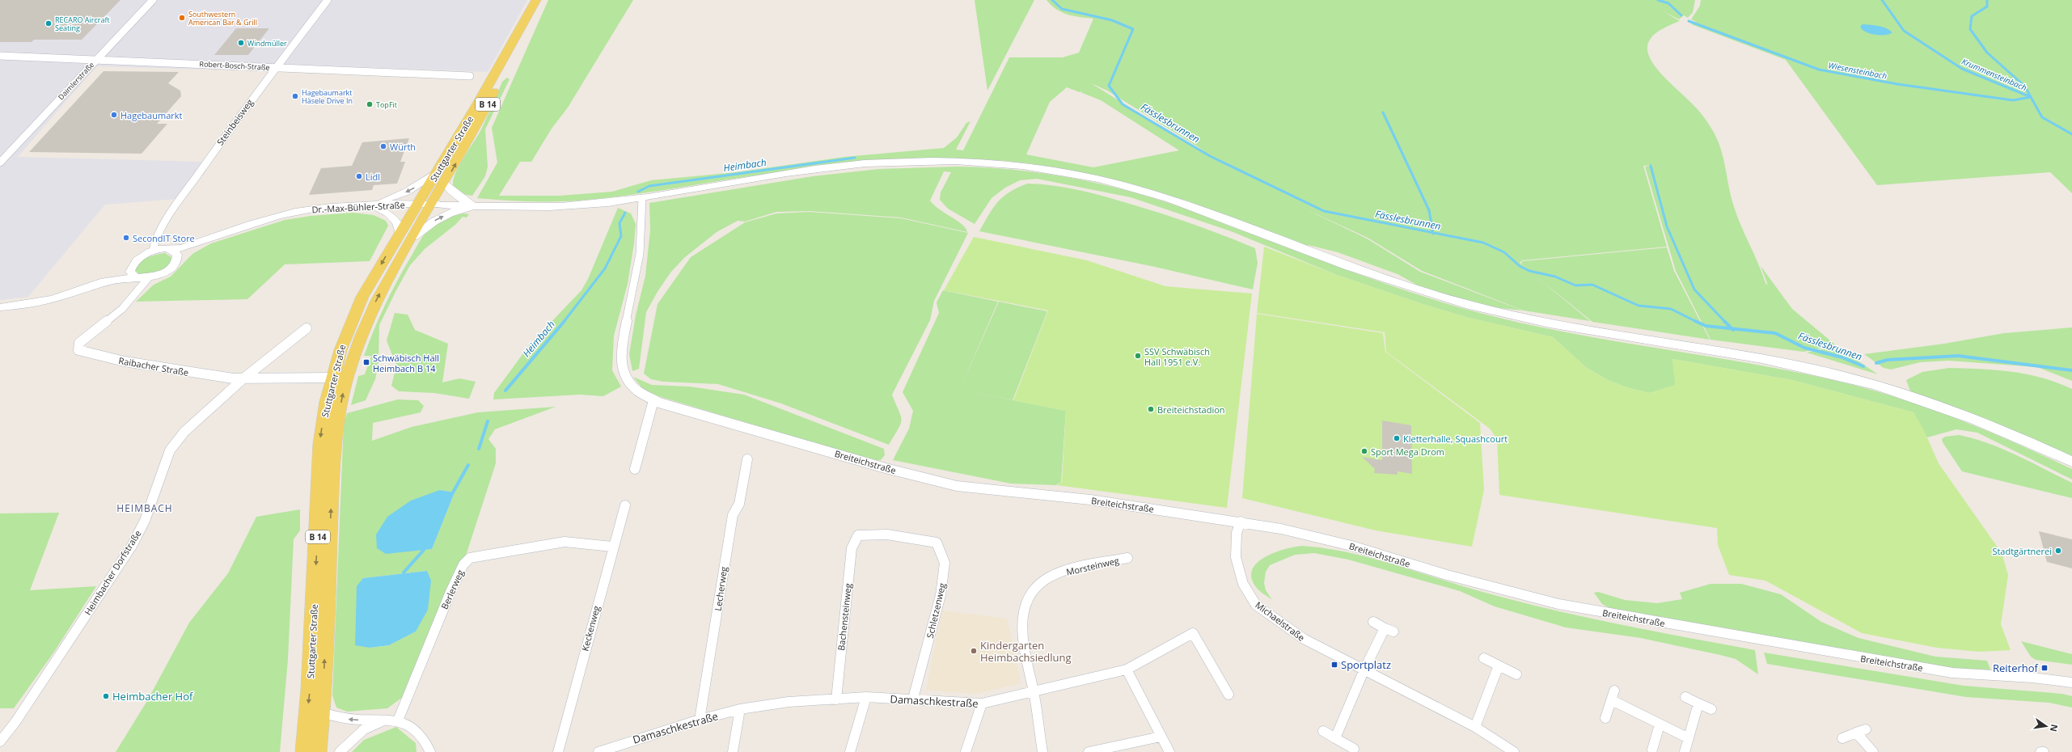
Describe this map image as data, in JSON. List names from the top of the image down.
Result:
{
  "streets": {
    "main road": ["B 14", "Stuttgarter Straße"],
    "street": [
      "Robert-Bosch-Straße",
      "Daimlerstraße",
      "Steinbeisweg",
      "Dr.-Max-Bühler-Straße",
      "Raibacher Straße",
      "Breiteichstraße",
      "Morsteinweg",
      "Heimbacher Dorfstraße",
      "Lecherweg",
      "Berlerweg",
      "Schletzenweg",
      "Bachensteinweg",
      "Michaelstraße",
      "Keckenweg",
      "Damaschkestraße"
    ]
  },
  "crossings": [
    ["Robert-Bosch-Straße", "Daimlerstraße"],
    ["Robert-Bosch-Straße", "Steinbeisweg"],
    ["Steinbeisweg", "Dr.-Max-Bühler-Straße"],
    ["Stuttgarter Straße", "Dr.-Max-Bühler-Straße"],
    ["Stuttgarter Straße", "Raibacher Straße"],
    ["Dr.-Max-Bühler-Straße", "Raibacher Straße"],
    ["Raibacher Straße", "Heimbacher Dorfstraße"],
    ["Breiteichstraße", "Michaelstraße"],
    ["Morsteinweg", "Damaschkestraße"],
    ["Lecherweg", "Damaschkestraße"],
    ["Berlerweg", "Keckenweg"],
    ["Schletzenweg", "Bachensteinweg"],
    ["Schletzenweg", "Damaschkestraße"],
    ["Bachensteinweg", "Damaschkestraße"]
  ],
  "districts": ["HEIMBACH"],
  "water": [
    "Wiesensteinbach",
    "Krummensteinbach",
    "Fässlesbrunnen",
    "Heimbach"
  ],
  "places": {
    "other": [
      "Southwestern American Bar & Grill",
      "RECARO Aircraft Seating",
      "Windmüller",
      "Hagebaumarkt Häsele Drive In",
      "TopFit",
      "Hagebaumarkt",
      "Würth",
      "Lidl",
      "SecondIT Store",
      "SSV Schwäbisch Hall 1951 e.V.",
      "Breiteichstadion",
      "Kletterhalle, Squashcourt",
      "Sport Mega Drom",
      "Stadtgärtnerei",
      "Kindergarten Heimbachsiedlung",
      "Heimbacher Hof"
    ],
    "transit": ["Schwäbisch Hall Heimbach B 14", "Sportplatz", "Reiterhof"]
  },
  "north": "right"
}
